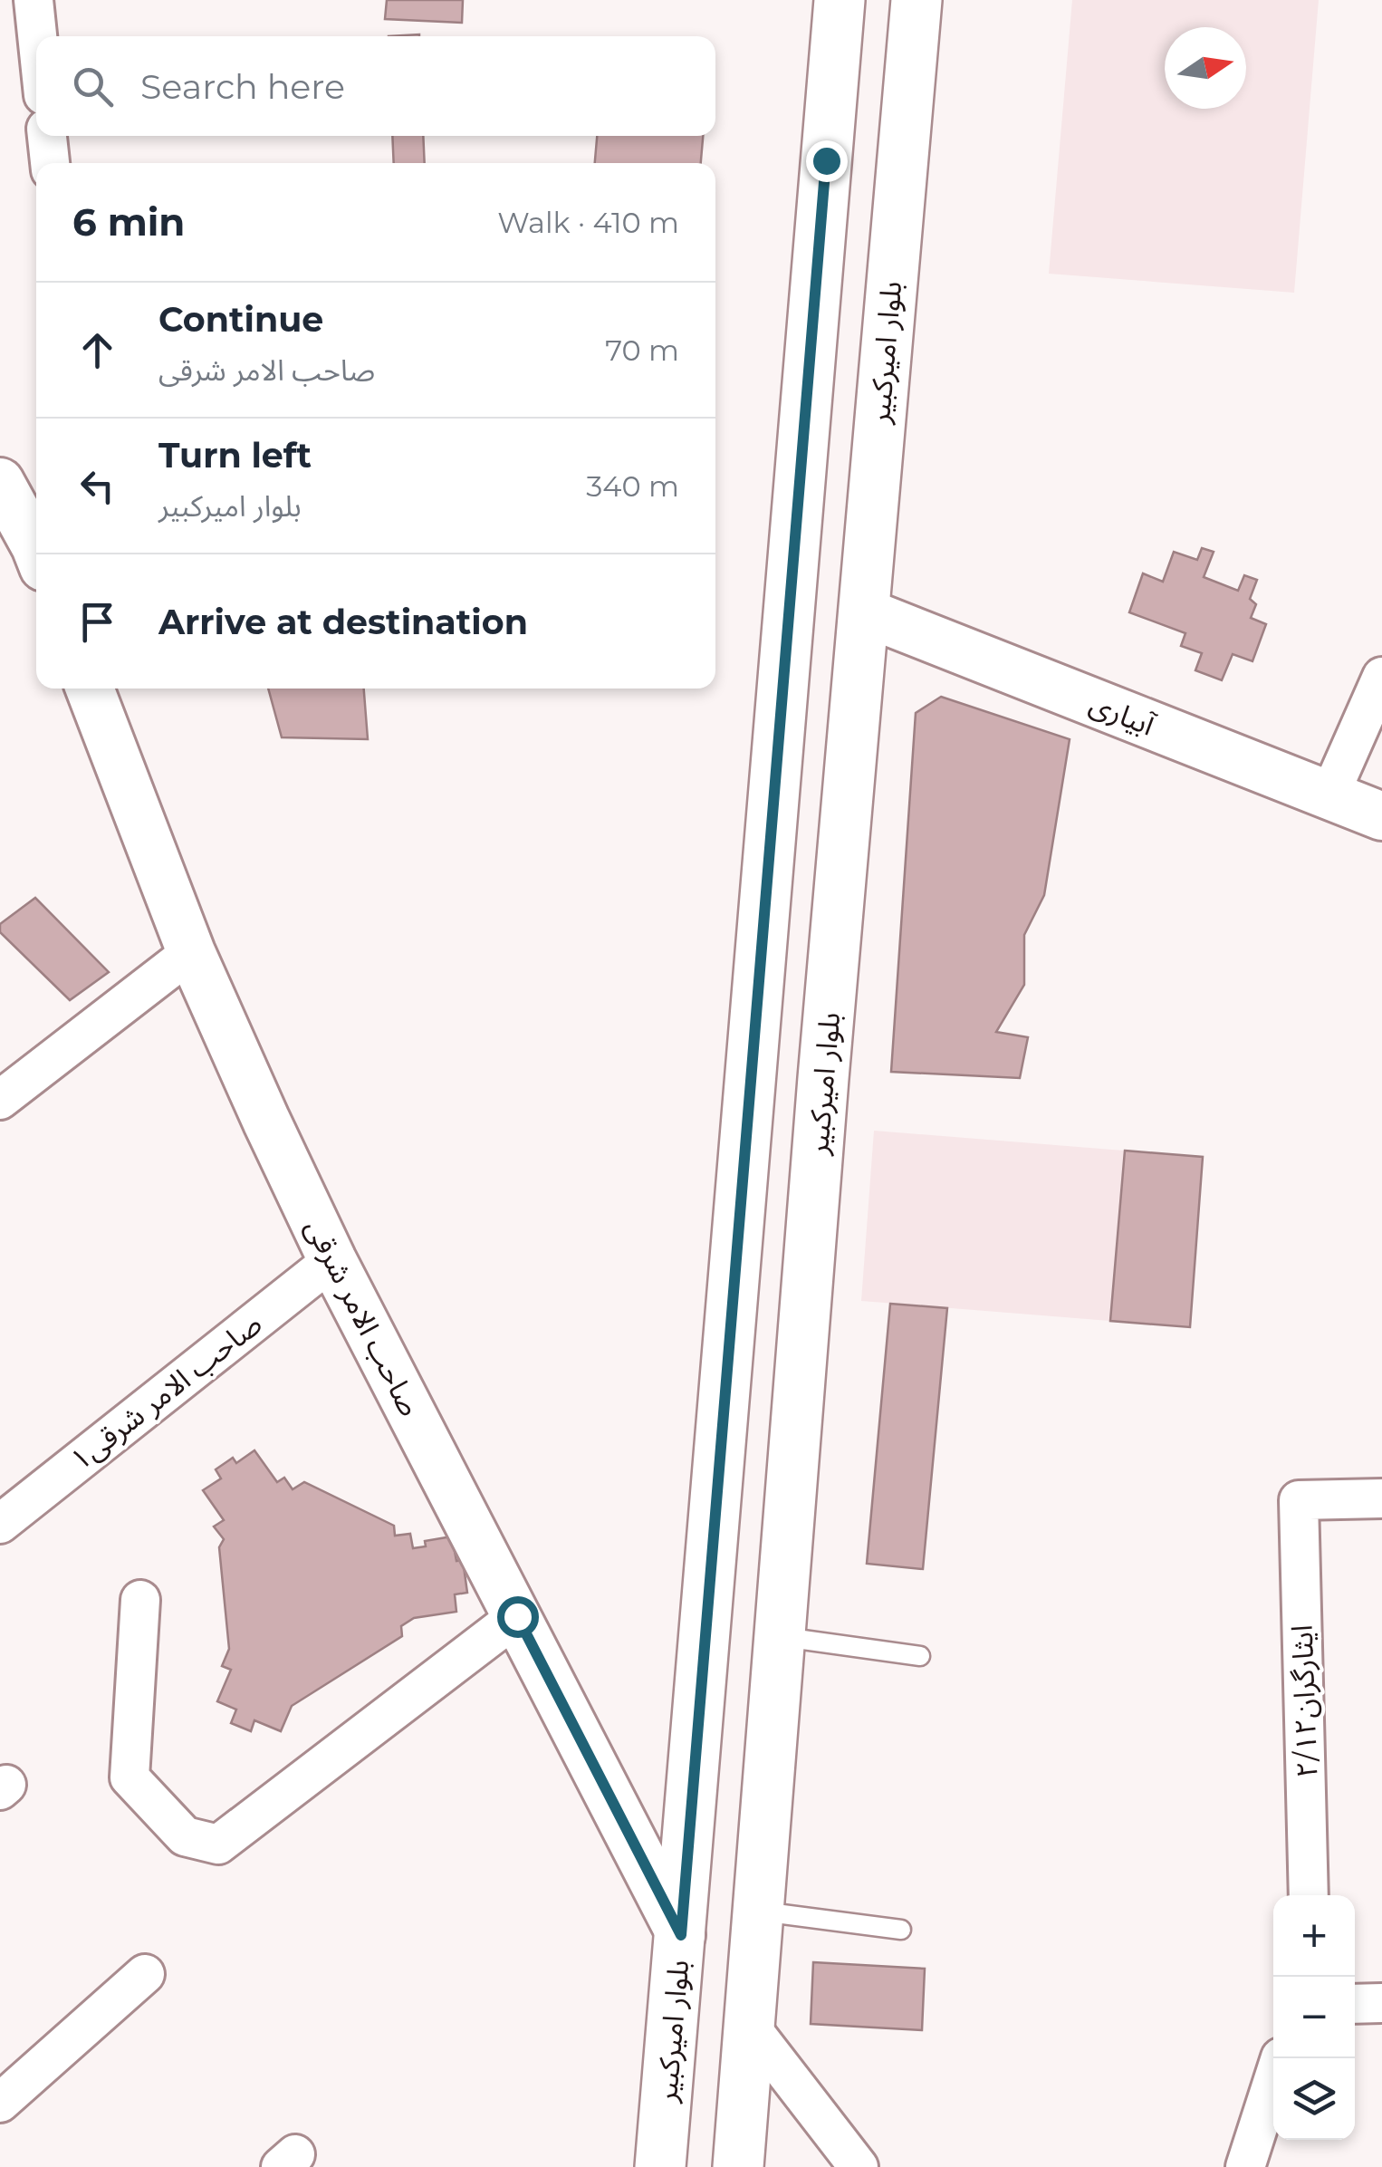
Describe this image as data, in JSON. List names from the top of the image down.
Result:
{
  "streets": {
    "main road": ["بلوار امیرکبیر"],
    "street": [
      "آبیاری",
      "صاحب الامر شرقی",
      "صاحب الامر شرقی۱",
      "ایثارگران۲/۱۲"
    ]
  },
  "crossings": [
    ["بلوار امیرکبیر", "آبیاری"],
    ["بلوار امیرکبیر", "صاحب الامر شرقی"],
    ["صاحب الامر شرقی", "صاحب الامر شرقی۱"]
  ],
  "north": "right",
  "page": {
    "search": "Search here",
    "heading": ["6 min", "Walk · 410 m"],
    "list": [
      ["Continue", "صاحب الامر شرقی", "70 m"],
      ["Turn left", "بلوار امیرکبیر", "340 m"],
      "Arrive at destination"
    ],
    "map_buttons": ["+", "−"]
  }
}
